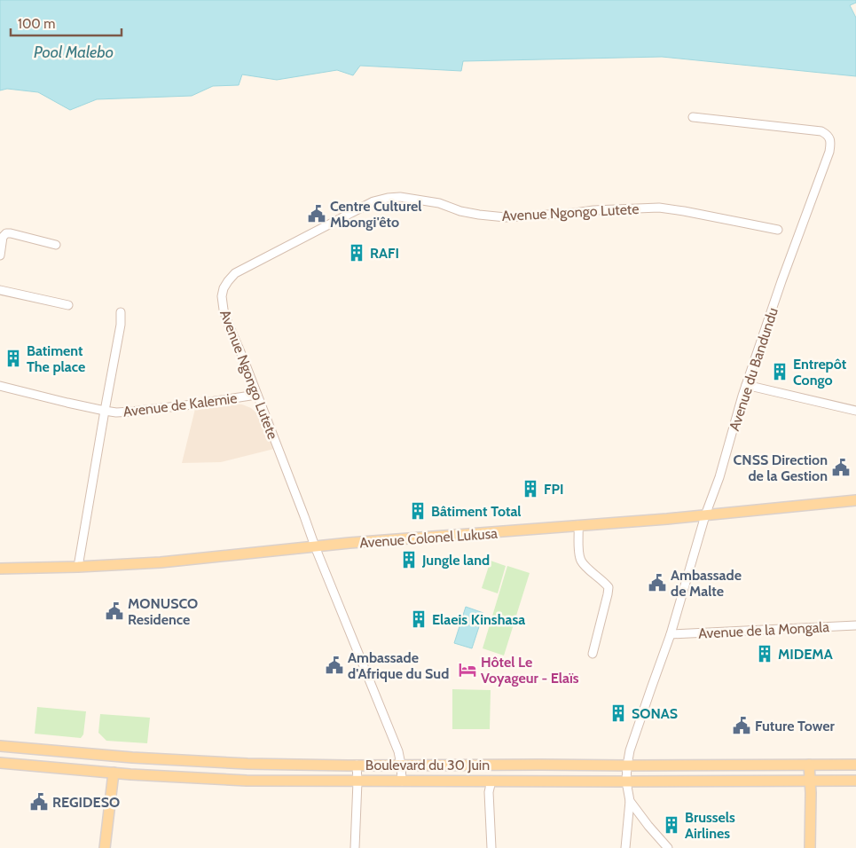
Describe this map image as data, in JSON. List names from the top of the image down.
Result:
{
  "streets": {
    "main road": ["Avenue Colonel Lukusa", "Boulevard du 30 Juin"],
    "street": [
      "Avenue Ngongo Lutete",
      "Avenue du Bandundu",
      "Avenue de Kalemie",
      "Avenue de la Mongala"
    ]
  },
  "crossings": [
    ["Avenue Ngongo Lutete", "Avenue de Kalemie"],
    ["Avenue Ngongo Lutete", "Avenue Colonel Lukusa"],
    ["Avenue Ngongo Lutete", "Boulevard du 30 Juin"],
    ["Avenue du Bandundu", "Avenue Colonel Lukusa"],
    ["Avenue du Bandundu", "Avenue de la Mongala"],
    ["Avenue du Bandundu", "Boulevard du 30 Juin"]
  ],
  "water": ["Pool Malebo"],
  "places": {
    "public building": [
      "Centre Culturel Mbongi'êto",
      "CNSS Direction de la Gestion",
      "Ambassade de Malte",
      "MONUSCO Residence",
      "Ambassade d'Afrique du Sud",
      "Future Tower",
      "REGIDESO"
    ],
    "building": [
      "RAFI",
      "Batiment The place",
      "Entrepôt Congo",
      "FPI",
      "Bâtiment Total",
      "Jungle land",
      "Elaeis Kinshasa",
      "MIDEMA",
      "SONAS",
      "Brussels Airlines"
    ],
    "hotel": ["Hôtel Le Voyageur - Elaïs"]
  },
  "scale_bar": "100 m"
}
